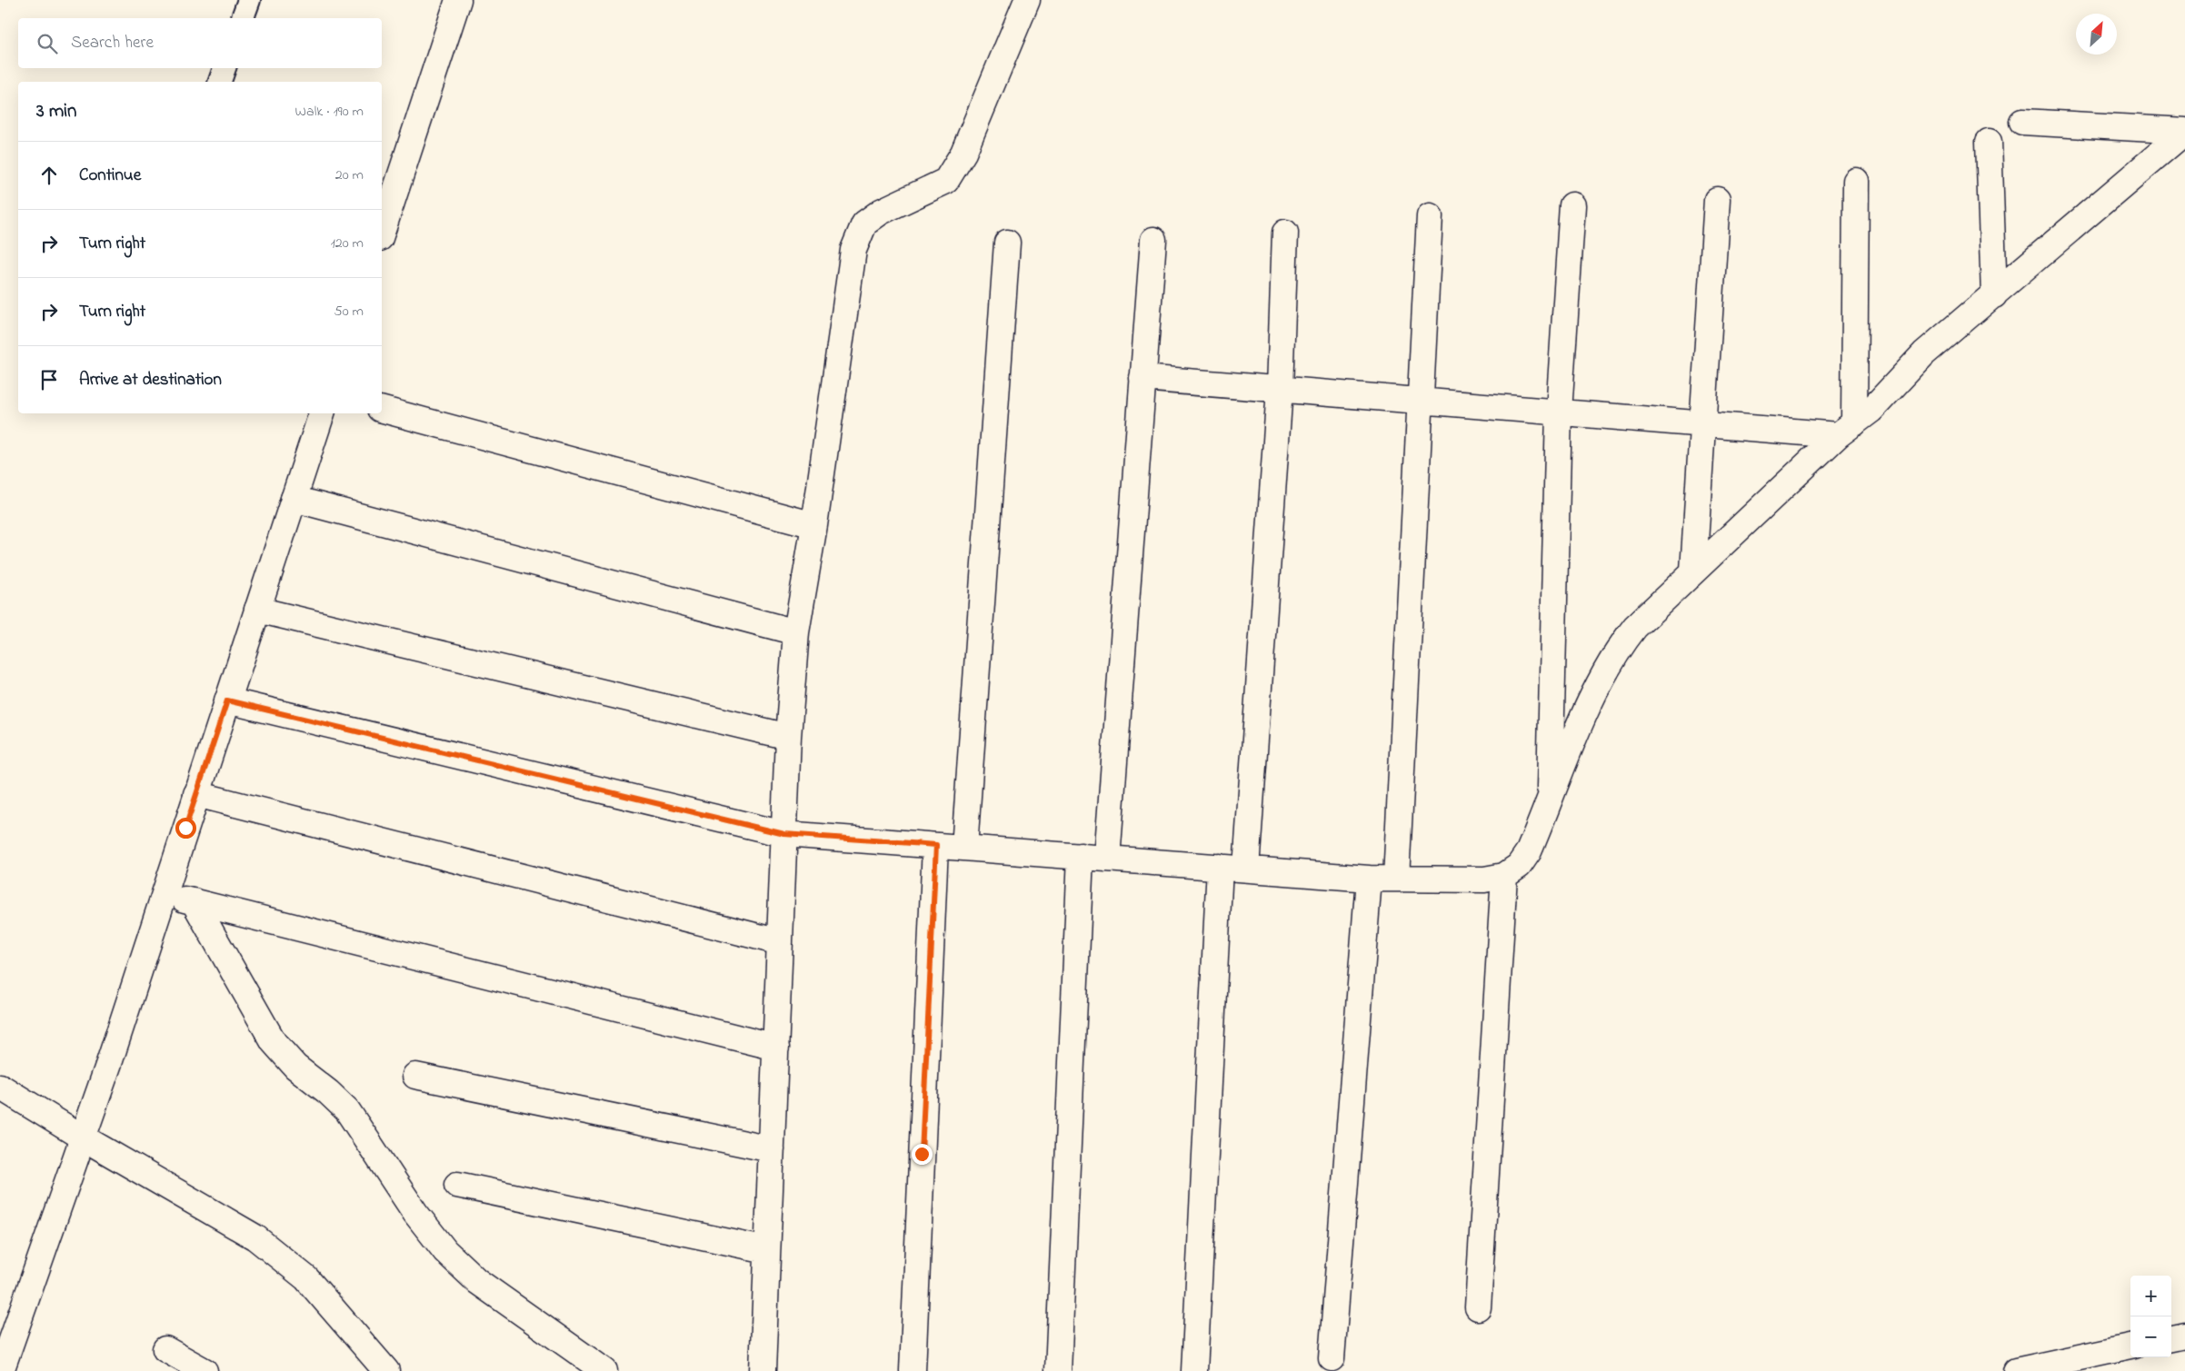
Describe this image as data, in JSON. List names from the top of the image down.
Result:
{
  "north": "top right",
  "page": {
    "search": "Search here",
    "heading": ["3 min", "Walk · 190 m"],
    "list": [
      ["Continue", "20 m"],
      ["Turn right", "120 m"],
      ["Turn right", "50 m"],
      "Arrive at destination"
    ],
    "map_buttons": ["+", "−"]
  }
}
